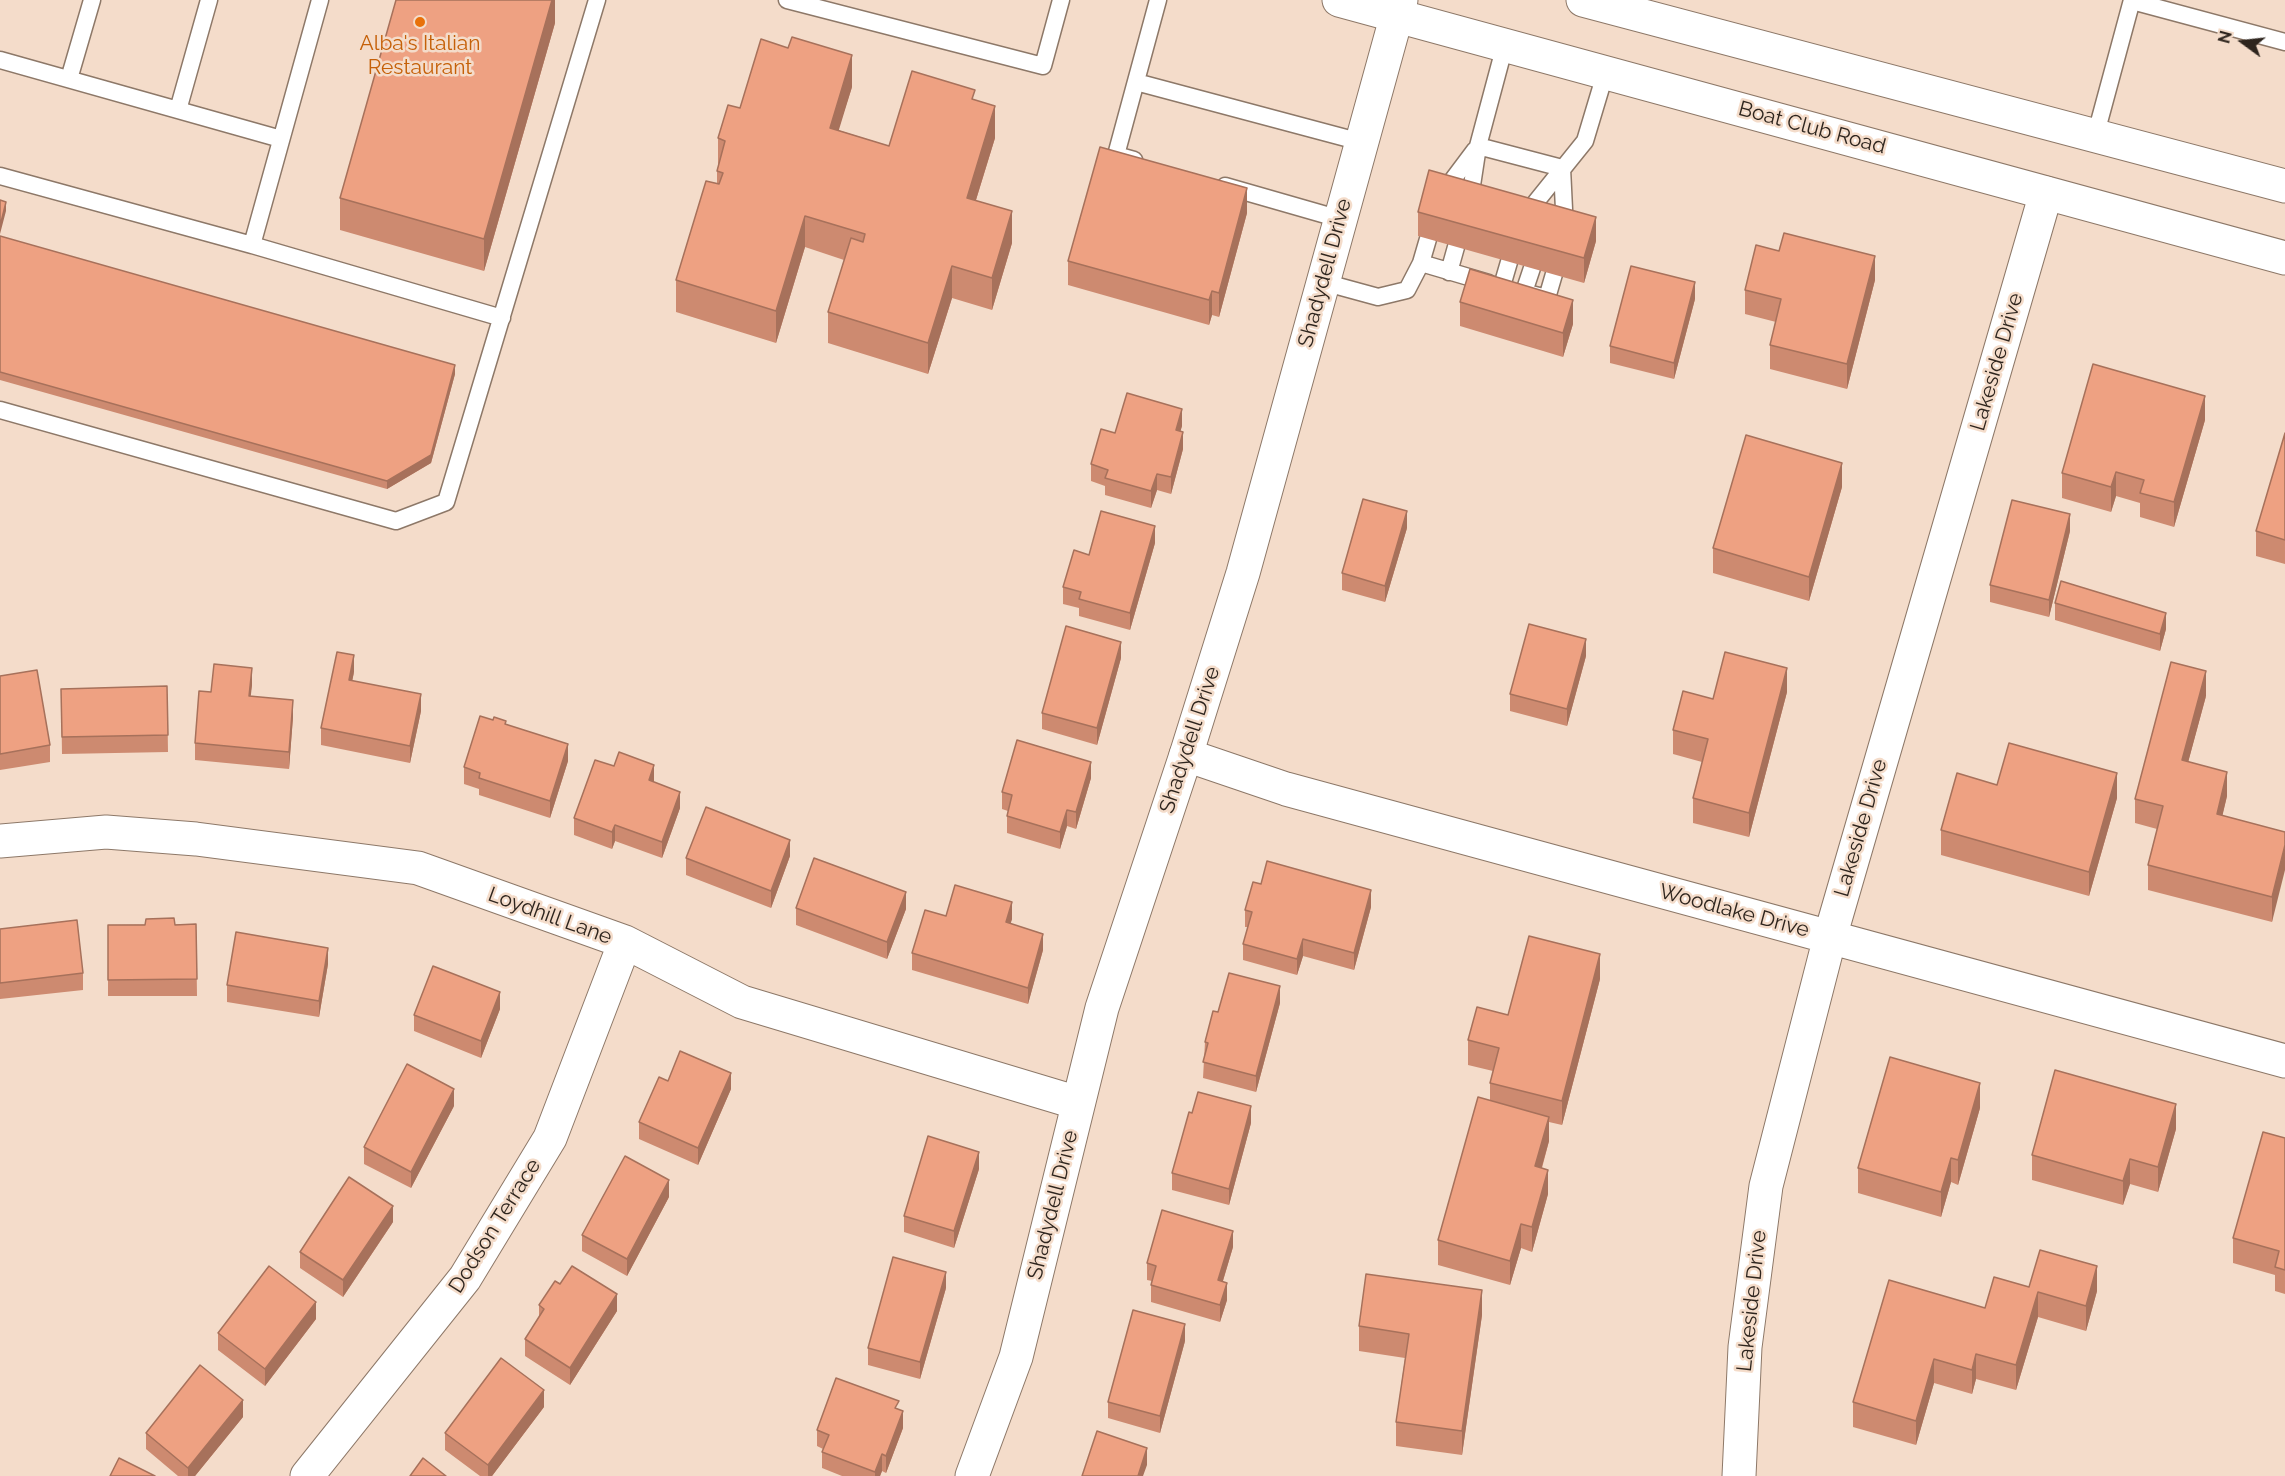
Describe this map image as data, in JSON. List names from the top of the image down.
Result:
{
  "streets": {
    "street": [
      "Boat Club Road",
      "Shadydell Drive",
      "Lakeside Drive",
      "Woodlake Drive",
      "Loydhill Lane",
      "Dodson Terrace"
    ]
  },
  "crossings": [
    ["Boat Club Road", "Shadydell Drive"],
    ["Boat Club Road", "Lakeside Drive"],
    ["Shadydell Drive", "Woodlake Drive"],
    ["Shadydell Drive", "Loydhill Lane"],
    ["Lakeside Drive", "Woodlake Drive"],
    ["Loydhill Lane", "Dodson Terrace"]
  ],
  "places": ["Alba's Italian Restaurant"],
  "north": "left"
}
